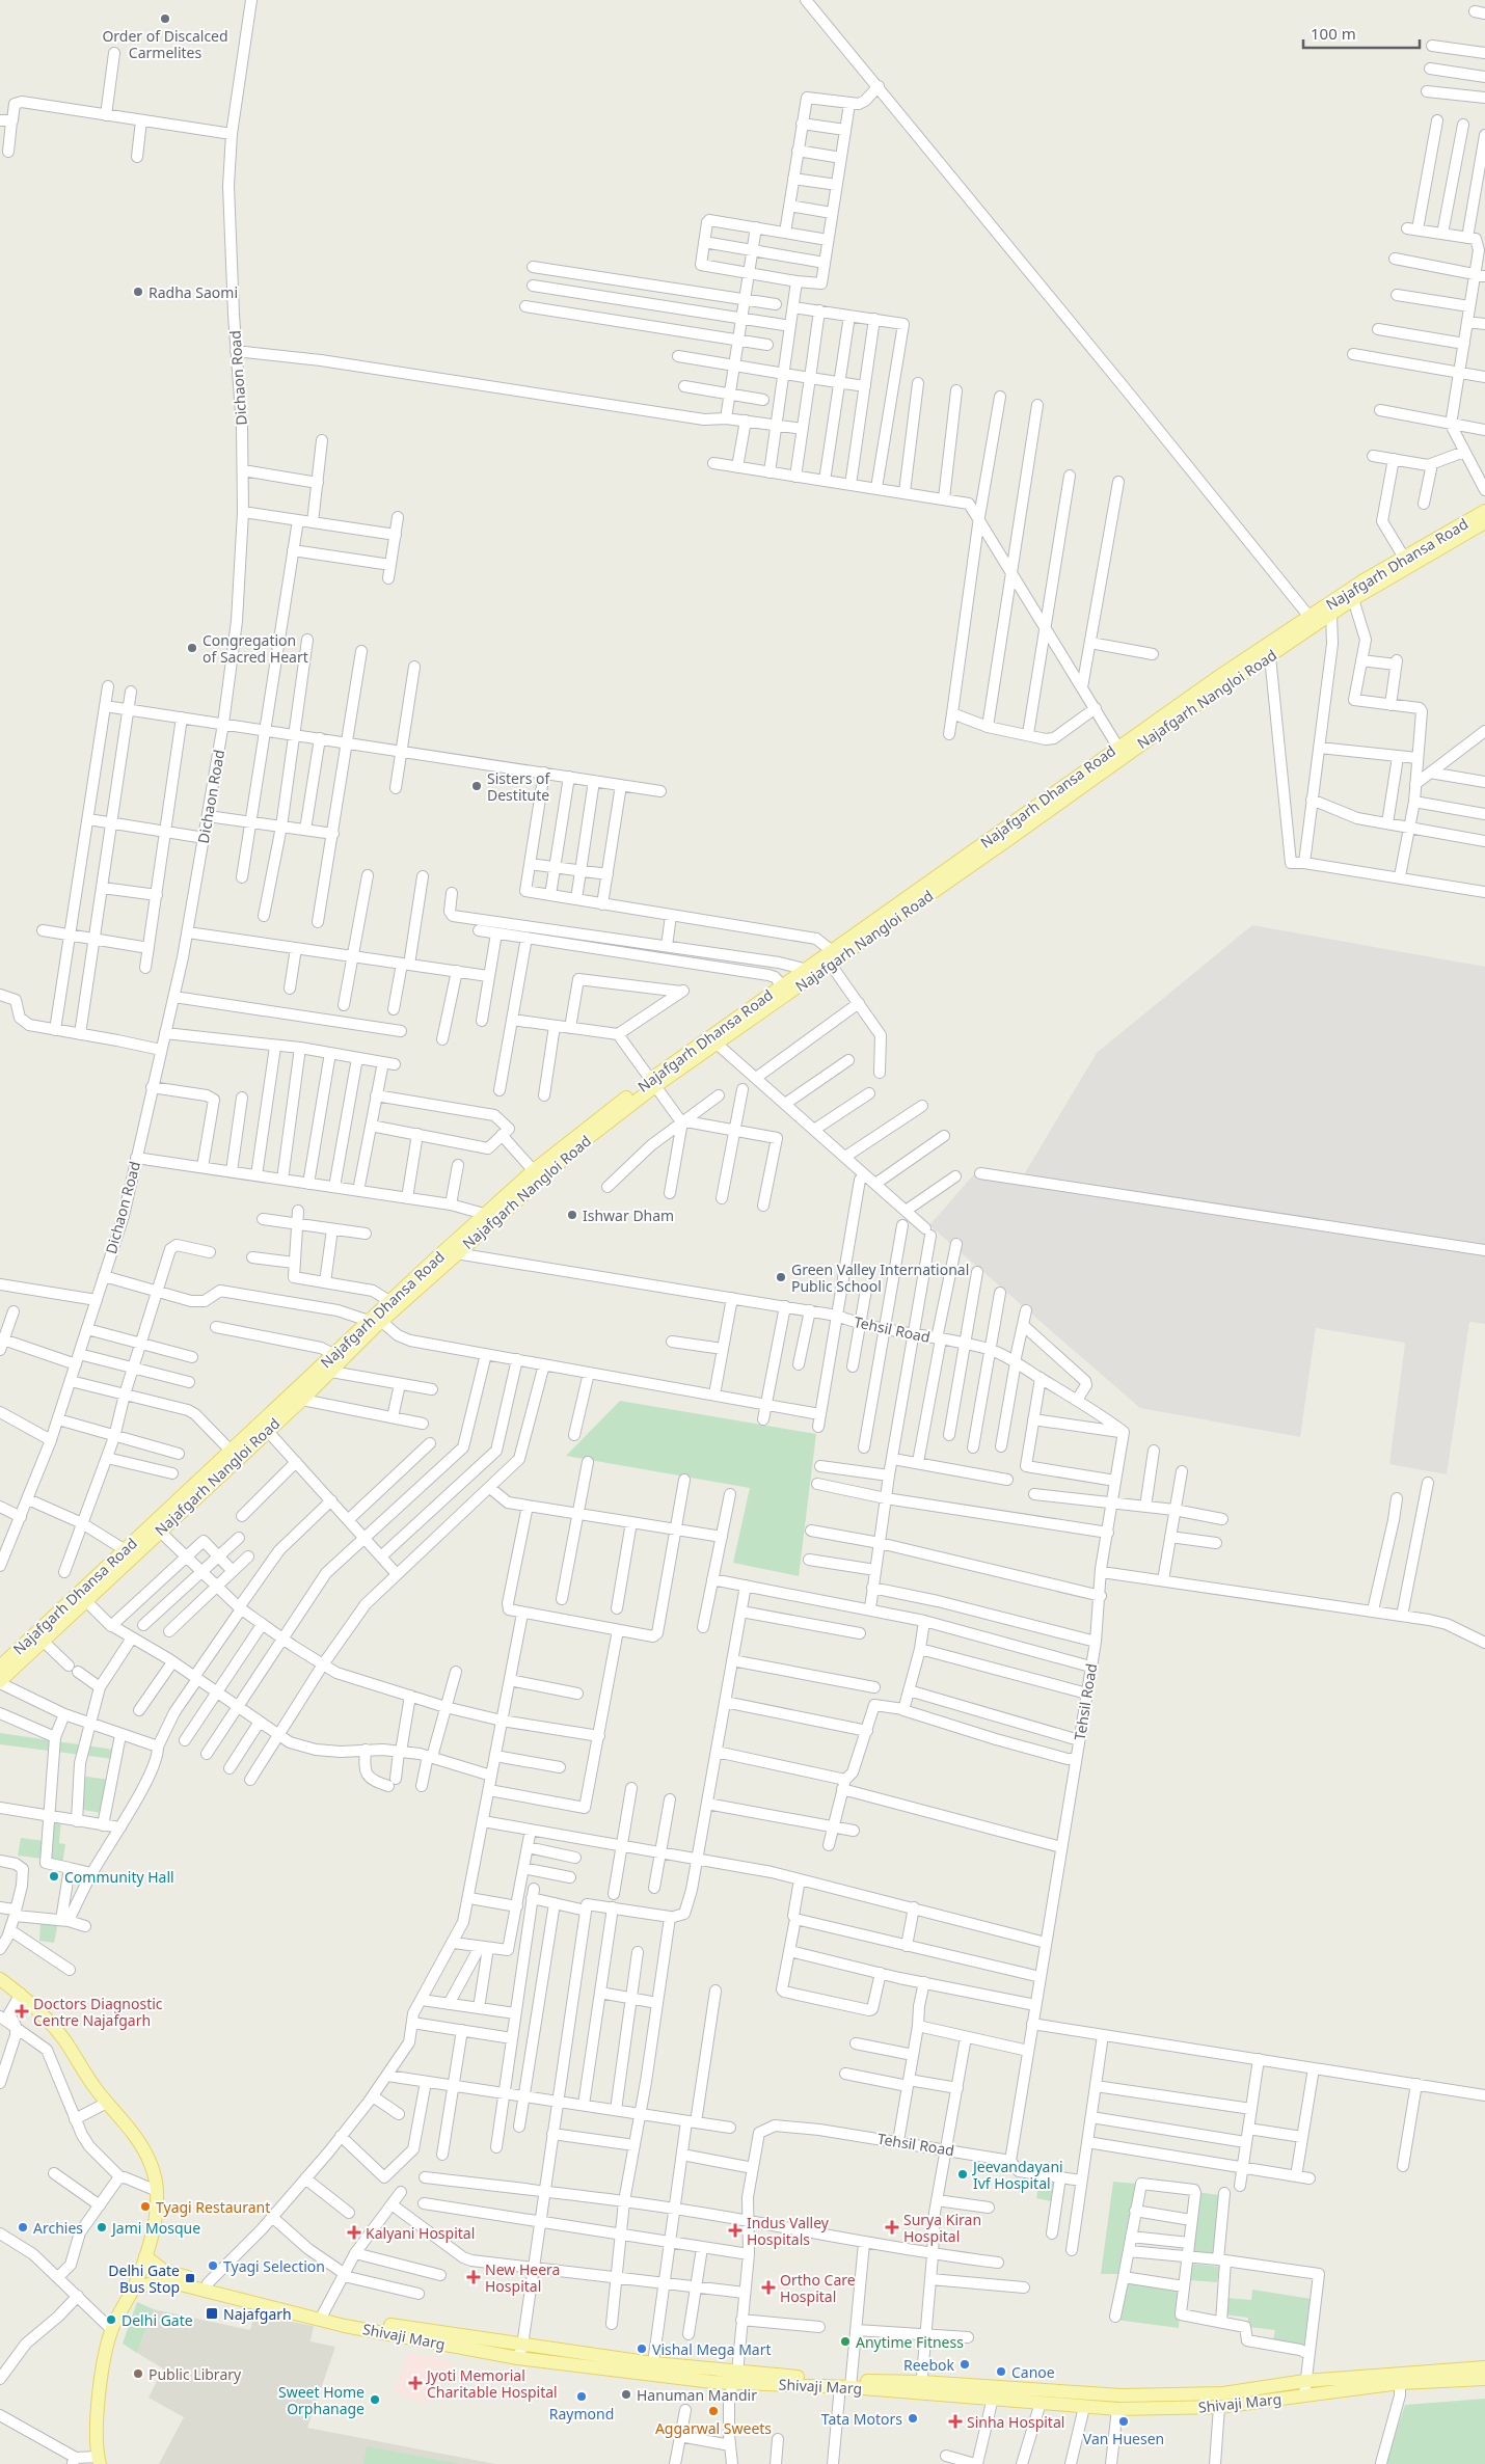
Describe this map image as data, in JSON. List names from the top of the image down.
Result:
{
  "streets": {
    "main road": ["Najafgarh Dhansa Road", "Najafgarh Nangloi Road", "Shivaji Marg"],
    "street": ["Dichaon Road", "Tehsil Road"]
  },
  "crossings": [
    ["Najafgarh Dhansa Road", "Najafgarh Nangloi Road"],
    ["Najafgarh Nangloi Road", "Tehsil Road"],
    ["Tehsil Road", "Shivaji Marg"]
  ],
  "places": {
    "other": [
      "Order of Discalced Carmelites",
      "Radha Saomi",
      "Congregation of Sacred Heart",
      "Sisters of Destitute",
      "Ishwar Dham",
      "Green Valley International Public School",
      "Community Hall",
      "Jeevandayani Ivf Hospital",
      "Tyagi Restaurant",
      "Archies",
      "Jami Mosque",
      "Tyagi Selection",
      "Delhi Gate",
      "Anytime Fitness",
      "Vishal Mega Mart",
      "Reebok",
      "Canoe",
      "Public Library",
      "Hanuman Mandir",
      "Raymond",
      "Sweet Home Orphanage",
      "Aggarwal Sweets",
      "Tata Motors",
      "Van Huesen"
    ],
    "health": [
      "Doctors Diagnostic Centre Najafgarh",
      "Surya Kiran Hospital",
      "Indus Valley Hospitals",
      "Kalyani Hospital",
      "New Heera Hospital",
      "Ortho Care Hospital",
      "Jyoti Memorial Charitable Hospital",
      "Sinha Hospital"
    ],
    "transit": ["Delhi Gate Bus Stop", "Najafgarh"]
  },
  "scale_bar": "100 m"
}
